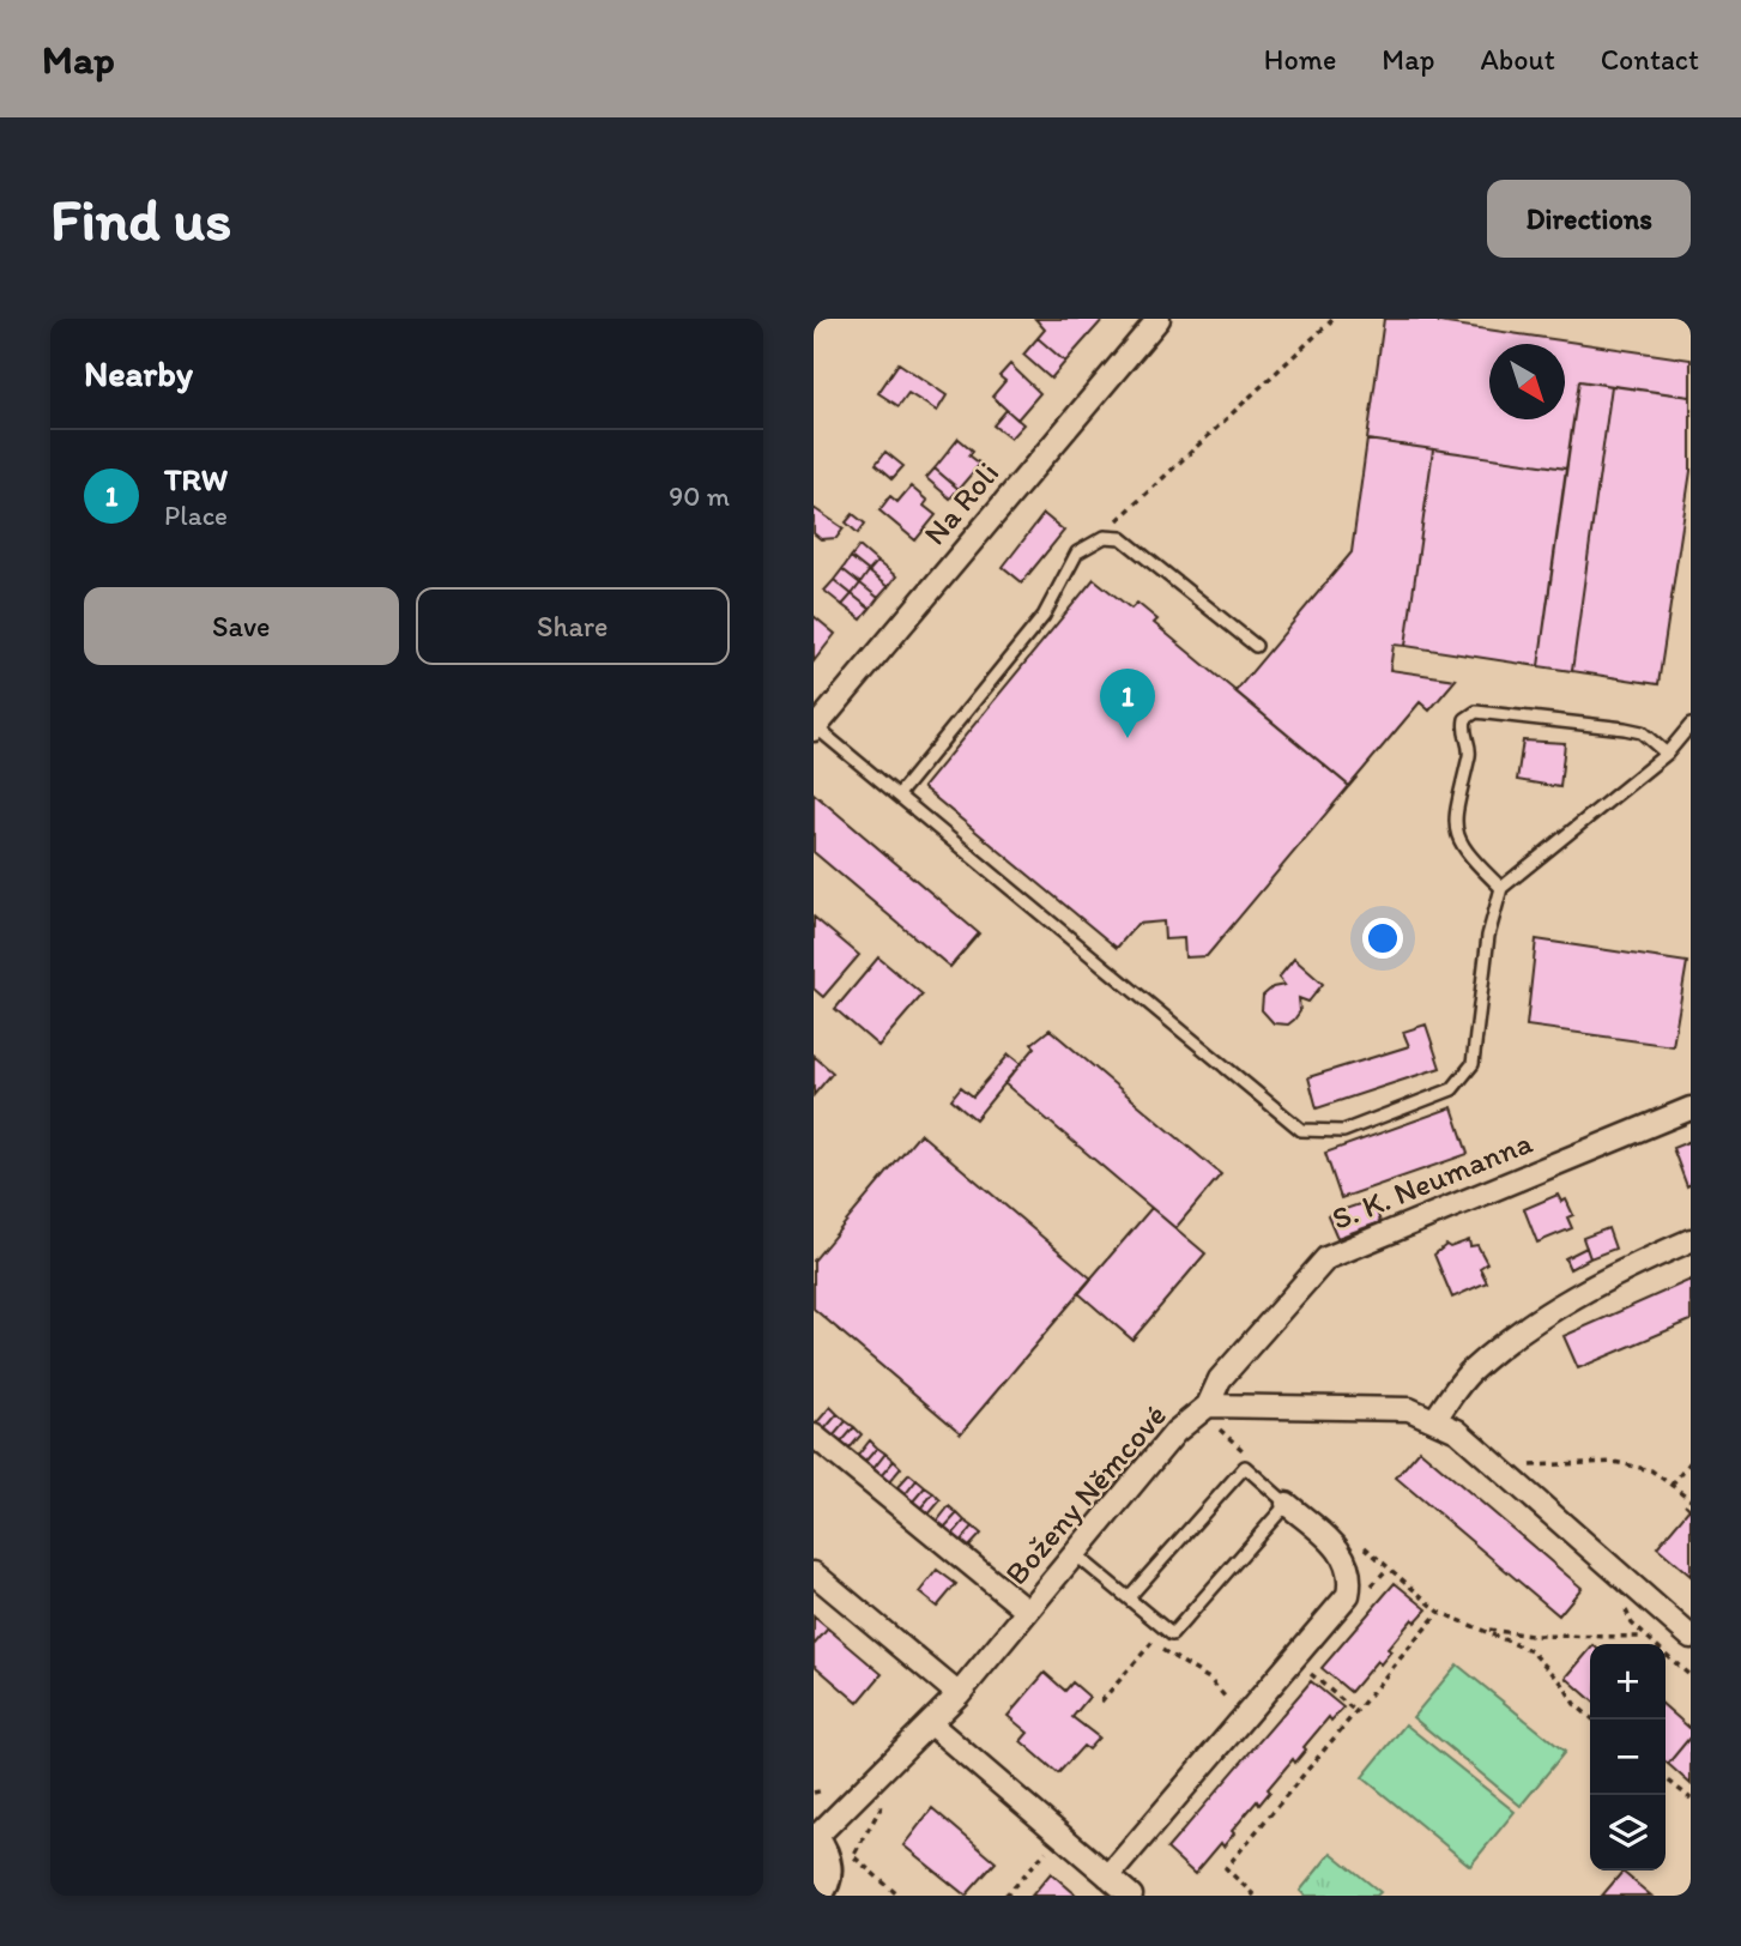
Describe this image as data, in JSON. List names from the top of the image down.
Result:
{
  "streets": {
    "street": ["Na Roli", "S. K. Neumanna", "Boženy Němcové"]
  },
  "crossings": [
    ["S. K. Neumanna", "Boženy Němcové"]
  ],
  "north": "bottom right",
  "page": {
    "header": "Map",
    "nav": [
      "Home",
      "Map",
      "About",
      "Contact"
    ],
    "buttons": [
      "Directions",
      ["Save", "Share"]
    ],
    "title": "Find us",
    "heading": "Nearby",
    "list": [
      {
        "mark": "1",
        "name": "TRW",
        "note": "Place",
        "value": "90 m"
      }
    ],
    "pins": "1",
    "map_buttons": ["+", "−"]
  }
}
